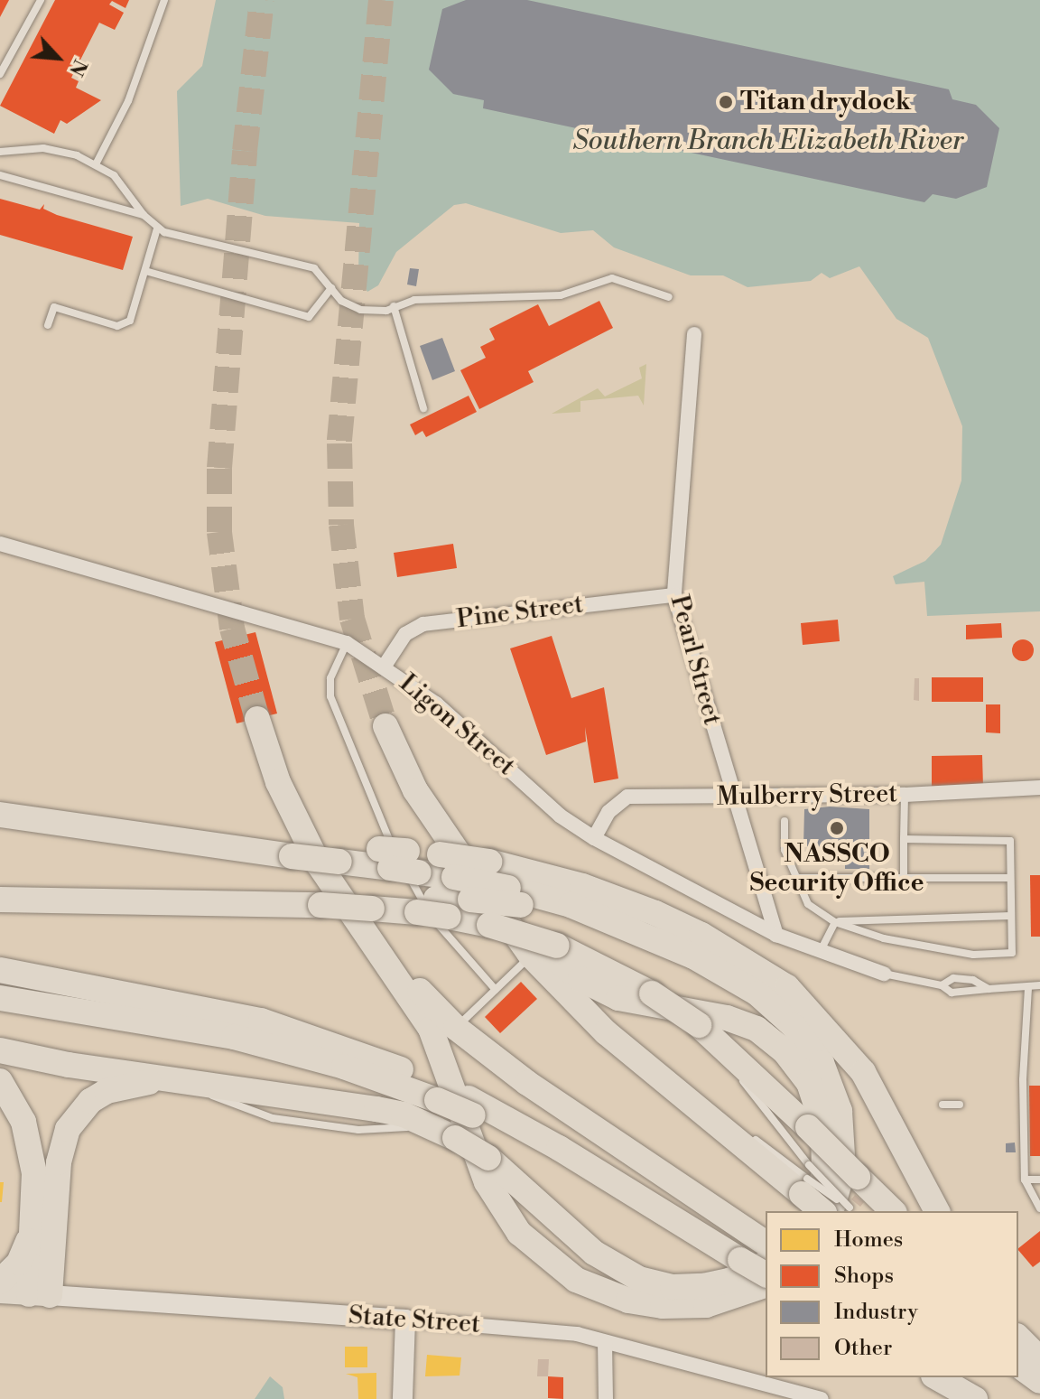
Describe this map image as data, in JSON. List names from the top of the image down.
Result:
{
  "streets": {
    "main road": ["State Street"],
    "street": [
      "Pine Street",
      "Pearl Street",
      "Ligon Street",
      "Mulberry Street"
    ]
  },
  "crossings": [
    ["Pine Street", "Pearl Street"],
    ["Pine Street", "Ligon Street"],
    ["Pearl Street", "Ligon Street"],
    ["Pearl Street", "Mulberry Street"],
    ["Ligon Street", "Mulberry Street"]
  ],
  "water": ["Southern Branch Elizabeth River"],
  "places": ["Titan drydock", "NASSCO Security Office"],
  "legend": [
    "Homes",
    "Shops",
    "Industry",
    "Other"
  ],
  "north": "bottom right"
}
